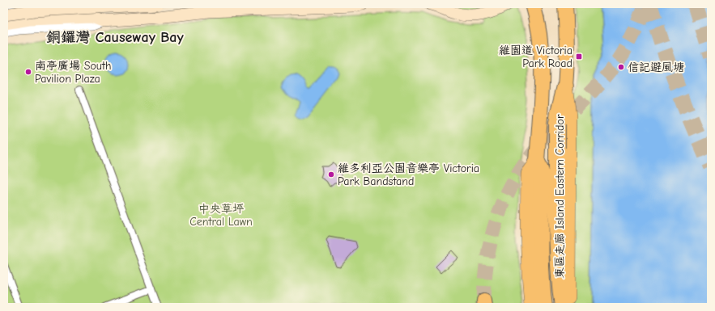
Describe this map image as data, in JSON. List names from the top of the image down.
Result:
{
  "streets": {
    "highway": ["東區走廊 Island Eastern Corridor"]
  },
  "districts": ["銅鑼灣 Causeway Bay"],
  "parks": ["中央草坪 Central Lawn"],
  "places": {
    "transit": ["維園道 Victoria Park Road"],
    "other": ["信記避風塘", "南亭廣場 South Pavilion Plaza", "維多利亞公園音樂亭 Victoria Park Bandstand"]
  }
}
